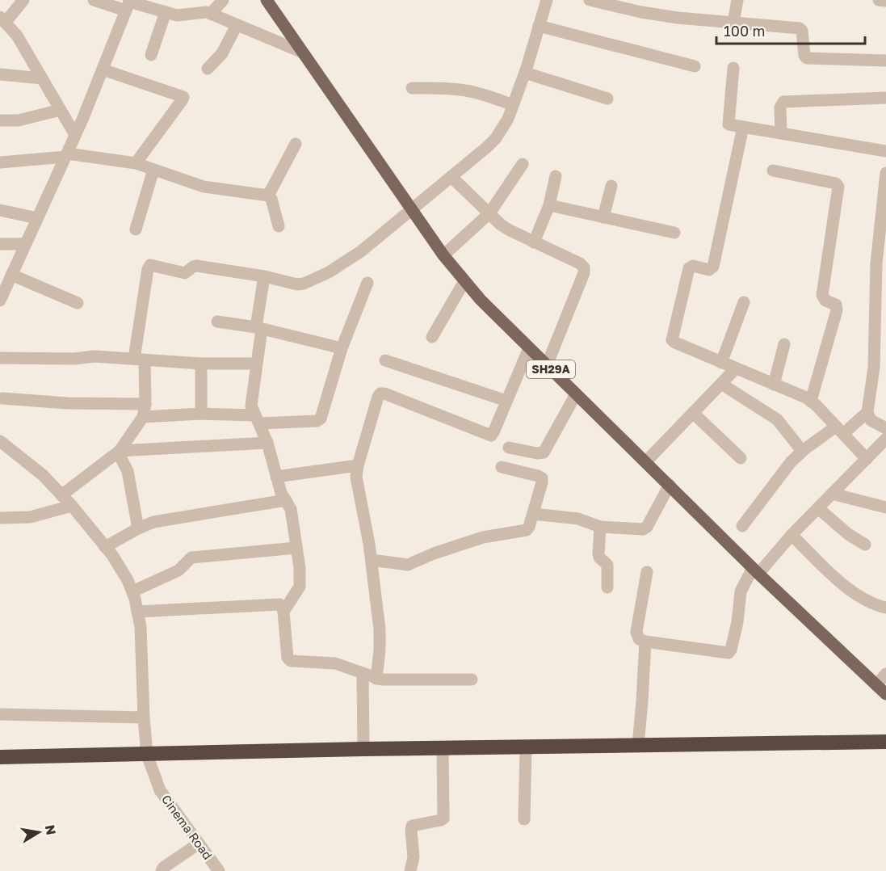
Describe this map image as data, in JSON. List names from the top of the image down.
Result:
{
  "streets": {
    "main road": ["SH29A"],
    "street": ["Cinema Road"]
  },
  "scale_bar": "100 m",
  "north": "right"
}
